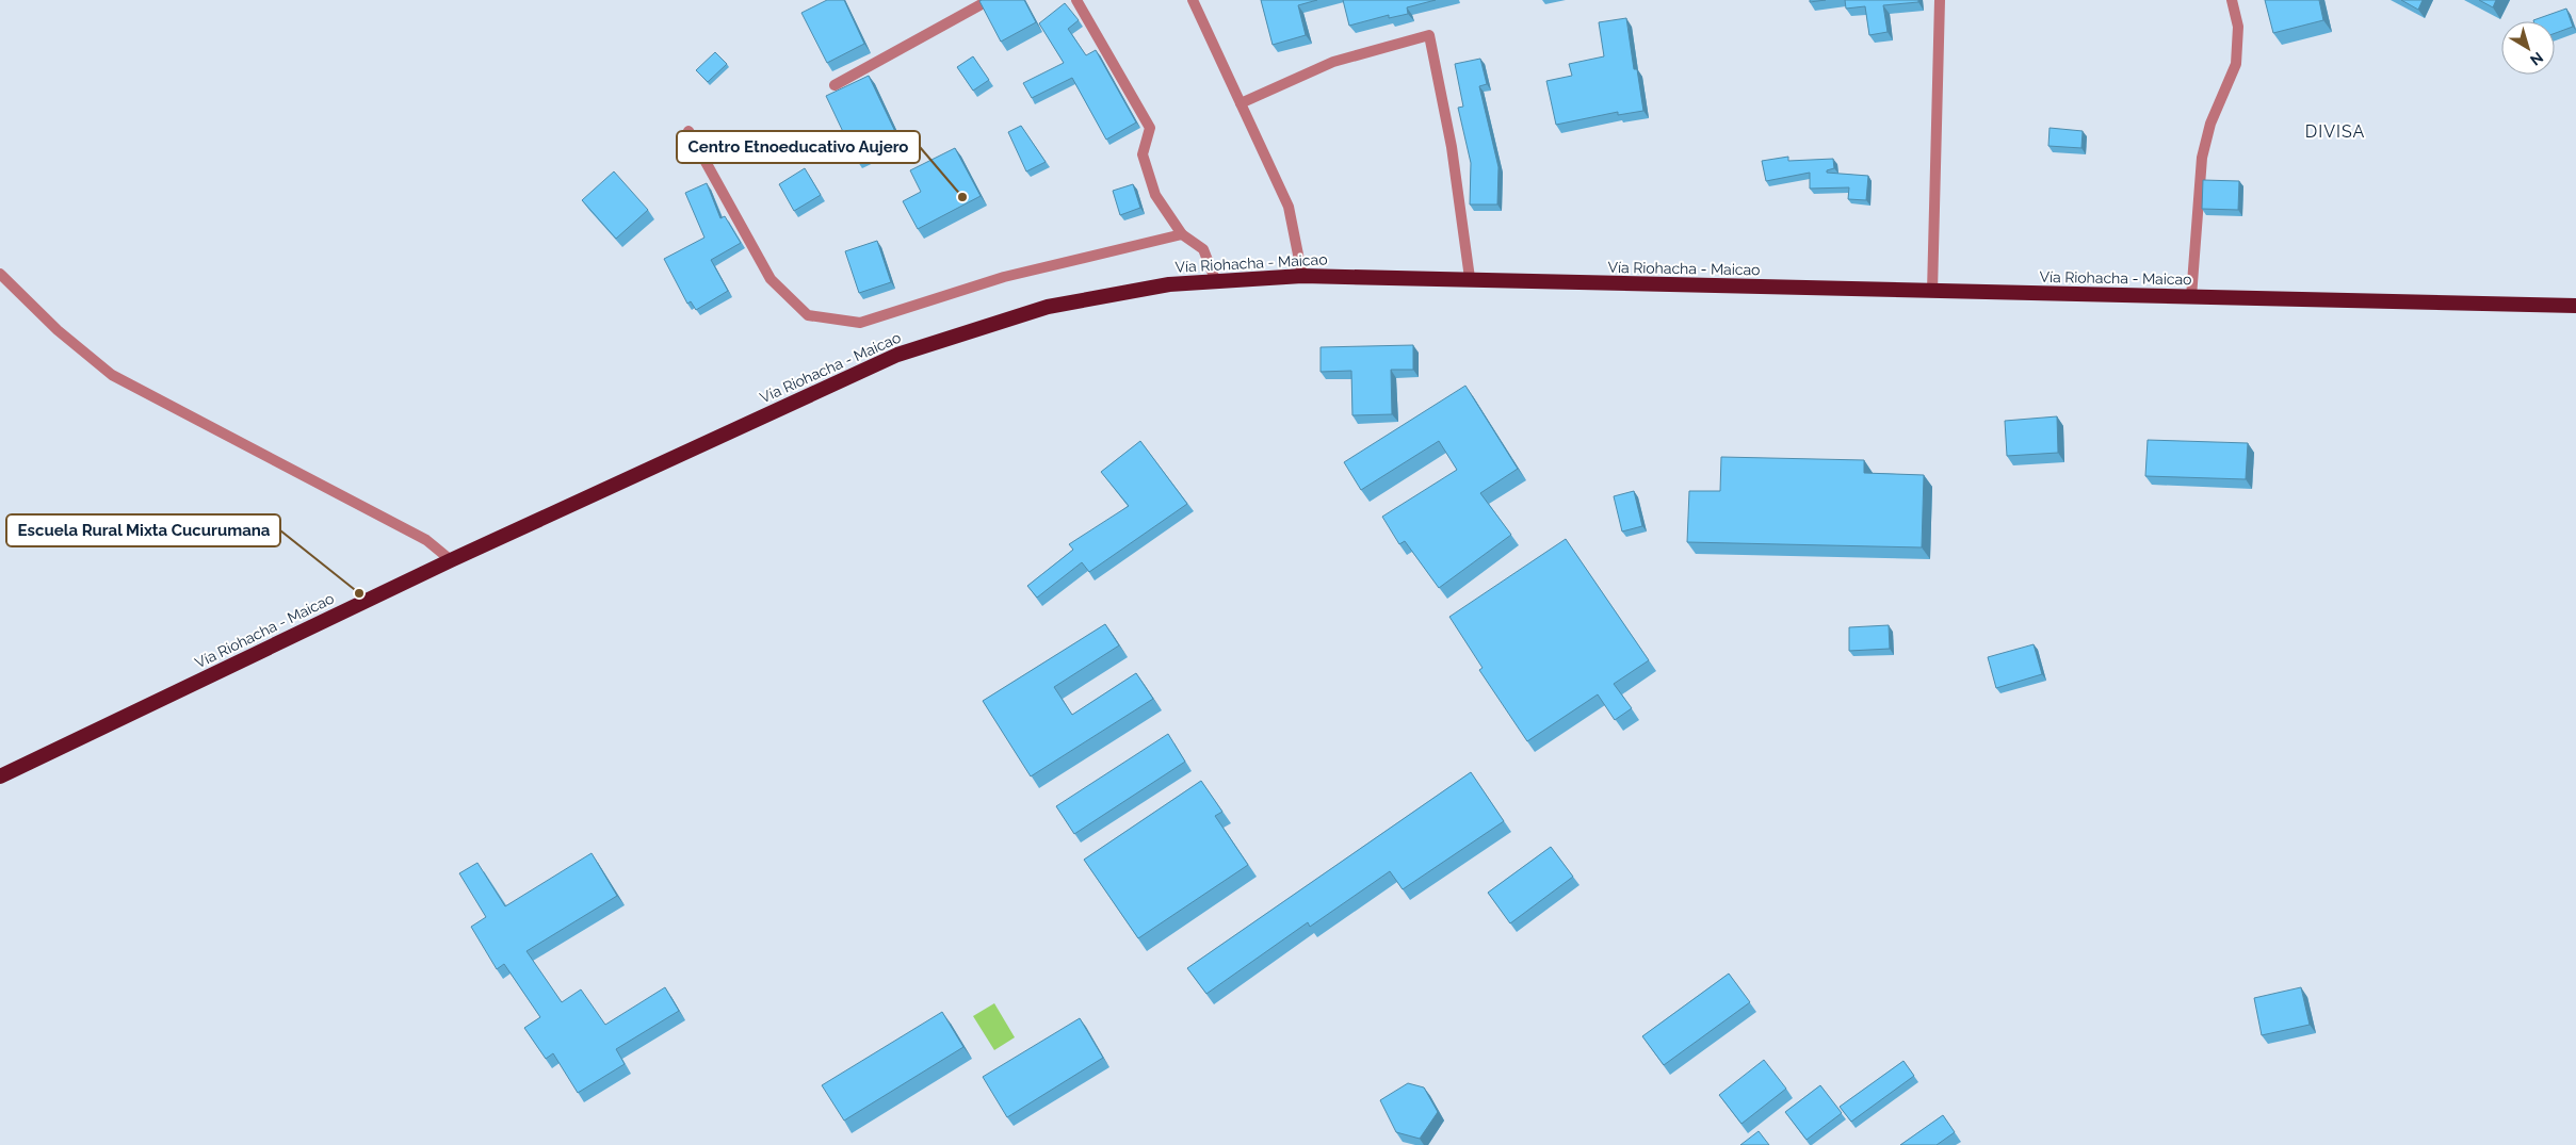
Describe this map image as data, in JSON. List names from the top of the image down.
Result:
{
  "streets": {
    "highway": ["Vía Riohacha - Maicao"]
  },
  "districts": ["DIVISA"],
  "places": ["Centro Etnoeducativo Aujero", "Escuela Rural Mixta Cucurumana"],
  "north": "bottom right"
}
